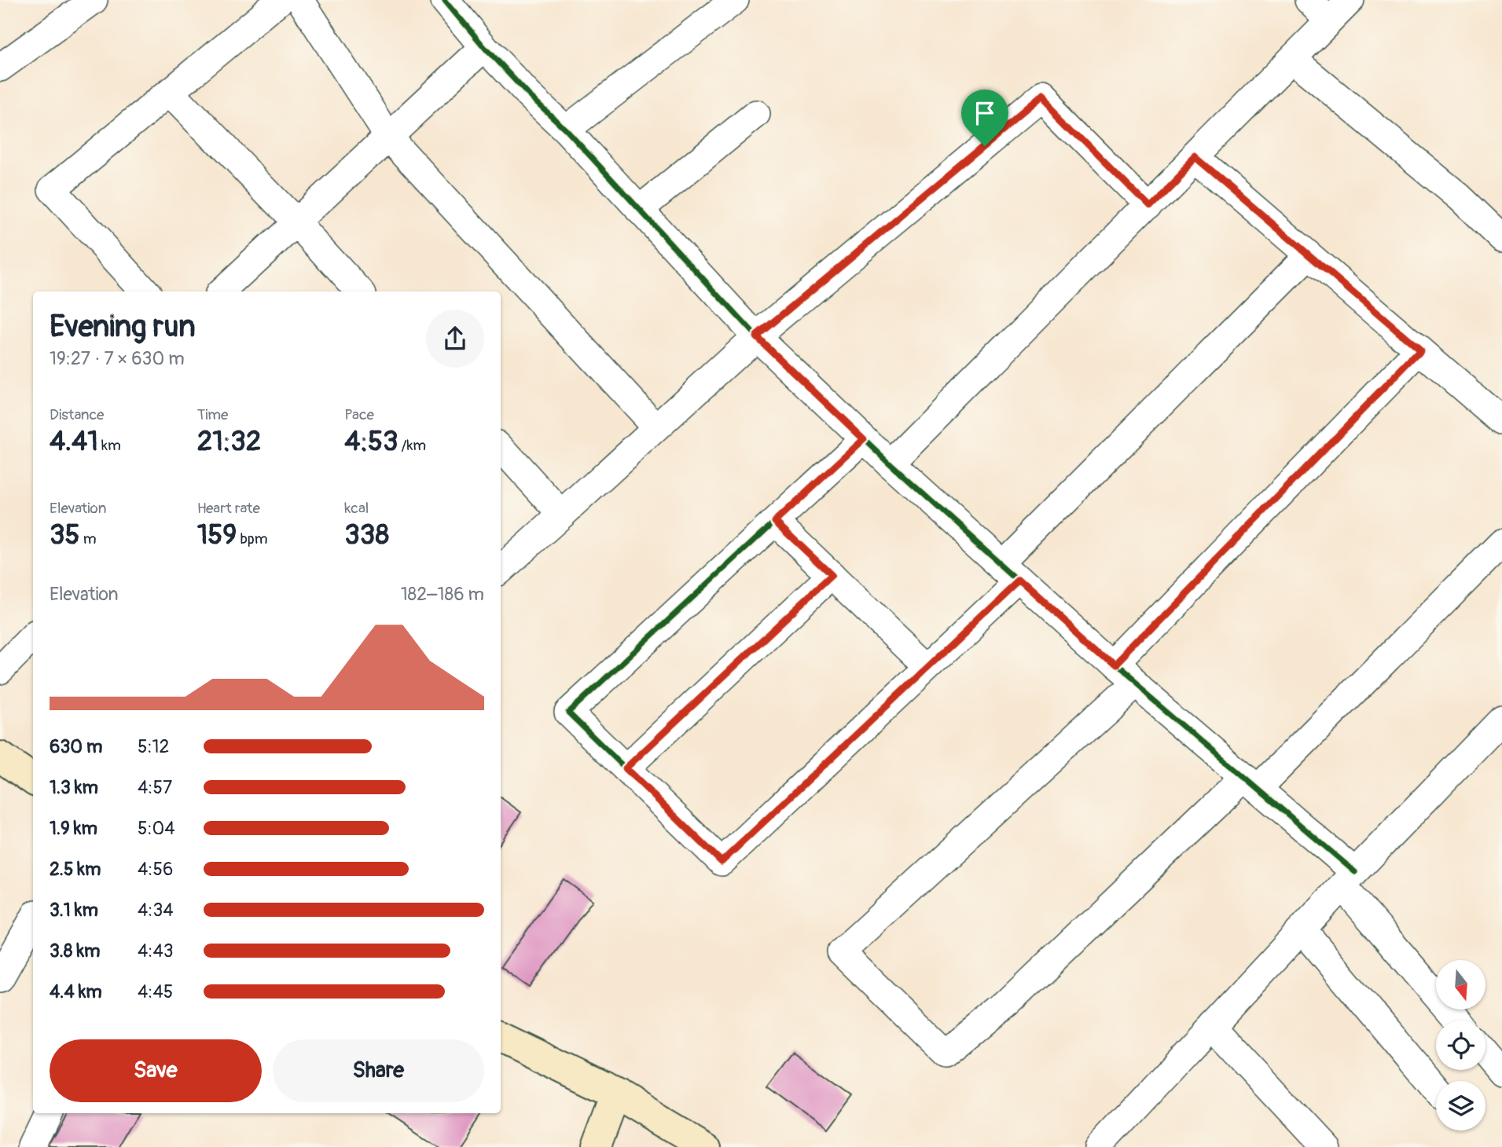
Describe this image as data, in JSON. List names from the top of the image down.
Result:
{
  "north": "bottom",
  "page": {
    "heading": ["Evening run", "19:27 · 7 × 630 m"],
    "stats": [
      ["Distance", "4.41 km"],
      ["Time", "21:32"],
      ["Pace", "4:53 /km"],
      ["Elevation", "35 m"],
      ["Heart rate", "159 bpm"],
      ["kcal", "338"]
    ],
    "chart": ["Elevation", "182–186 m"],
    "list": [
      {
        "name": "630 m",
        "note": "5:12"
      },
      {
        "name": "1.3 km",
        "note": "4:57"
      },
      {
        "name": "1.9 km",
        "note": "5:04"
      },
      {
        "name": "2.5 km",
        "note": "4:56"
      },
      {
        "name": "3.1 km",
        "note": "4:34"
      },
      {
        "name": "3.8 km",
        "note": "4:43"
      },
      {
        "name": "4.4 km",
        "note": "4:45"
      }
    ],
    "buttons": ["Save", "Share"]
  }
}
